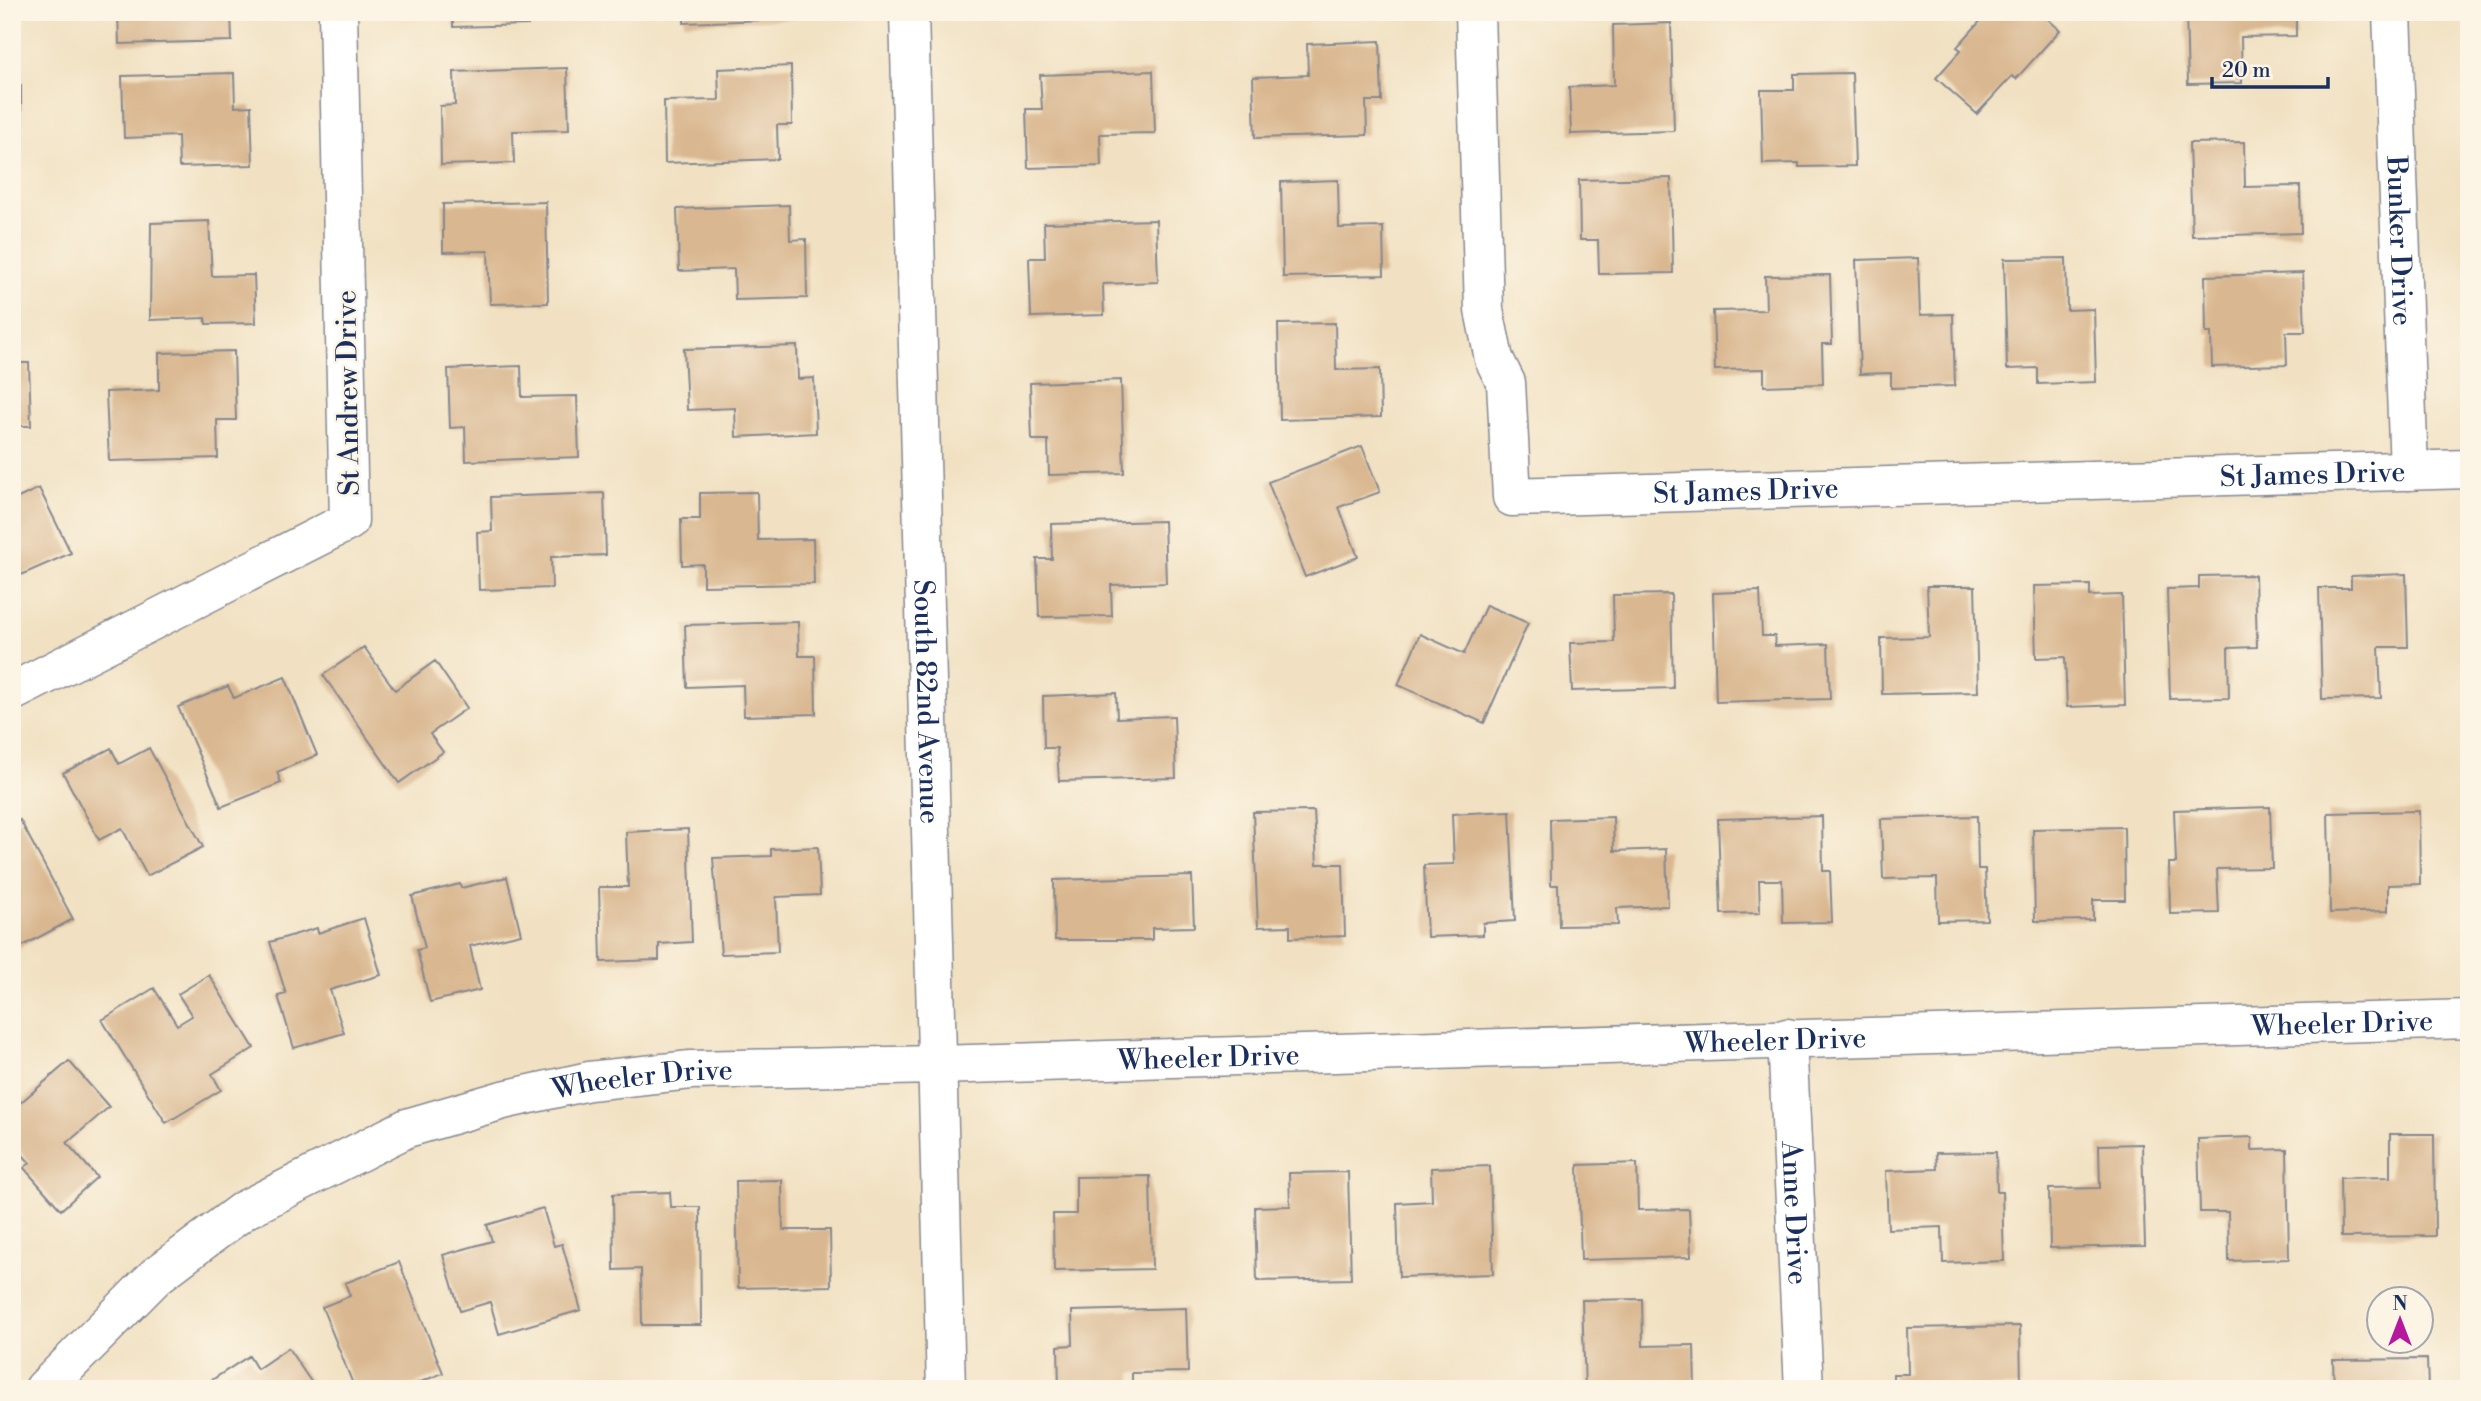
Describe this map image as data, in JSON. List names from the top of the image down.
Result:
{
  "streets": {
    "street": [
      "Bunker Drive",
      "St Andrew Drive",
      "St James Drive",
      "South 82nd Avenue",
      "Wheeler Drive",
      "Anne Drive"
    ]
  },
  "crossings": [
    ["Bunker Drive", "St James Drive"],
    ["South 82nd Avenue", "Wheeler Drive"],
    ["Wheeler Drive", "Anne Drive"]
  ],
  "scale_bar": "20 m",
  "north": "top"
}
